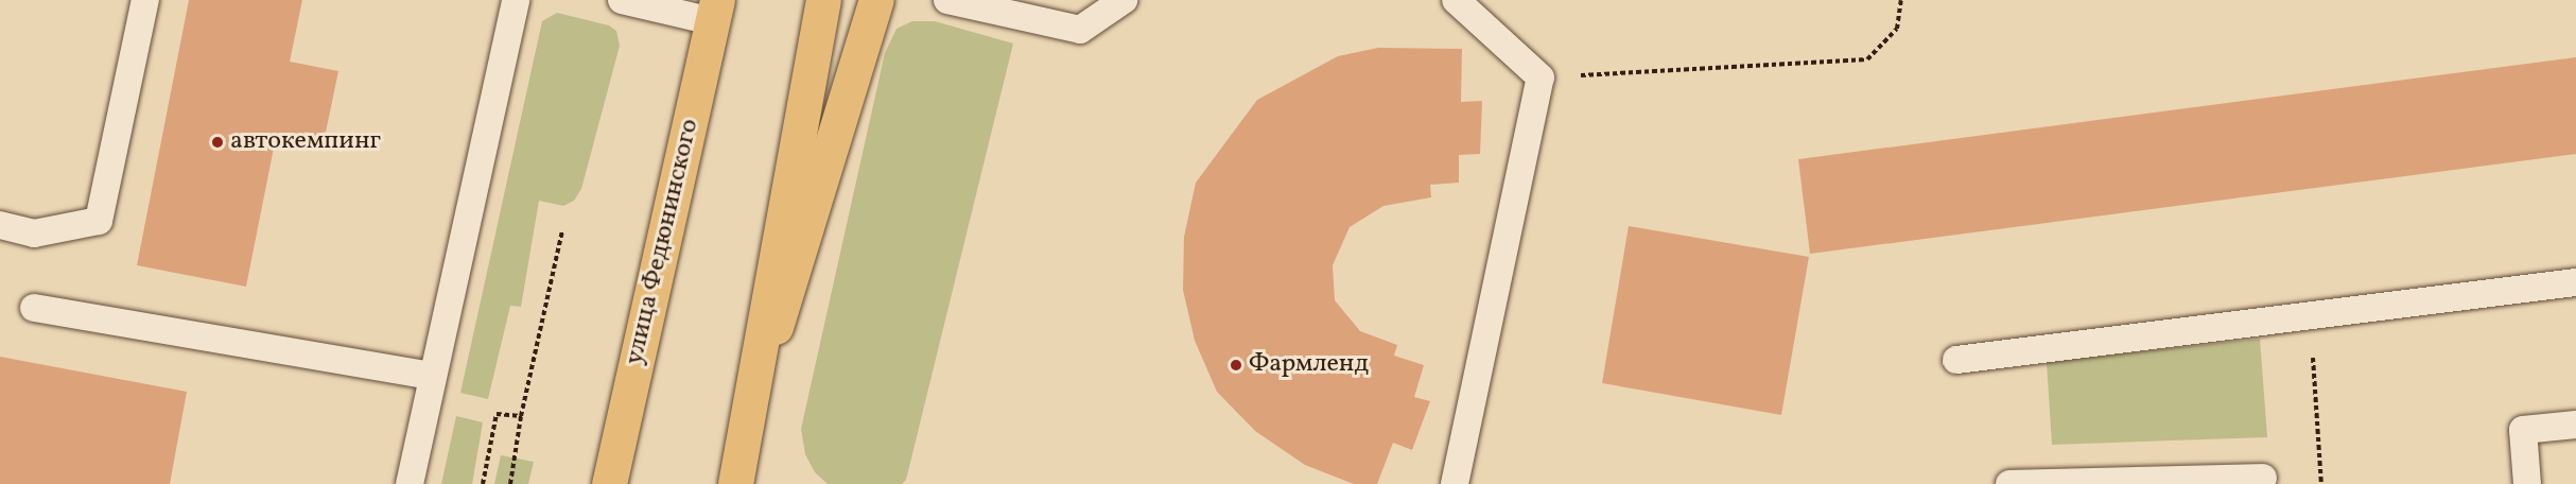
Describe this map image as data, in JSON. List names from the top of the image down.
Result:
{
  "streets": {
    "main road": ["улица Федюнинского"]
  },
  "places": ["автокемпинг", "Фармленд"]
}
